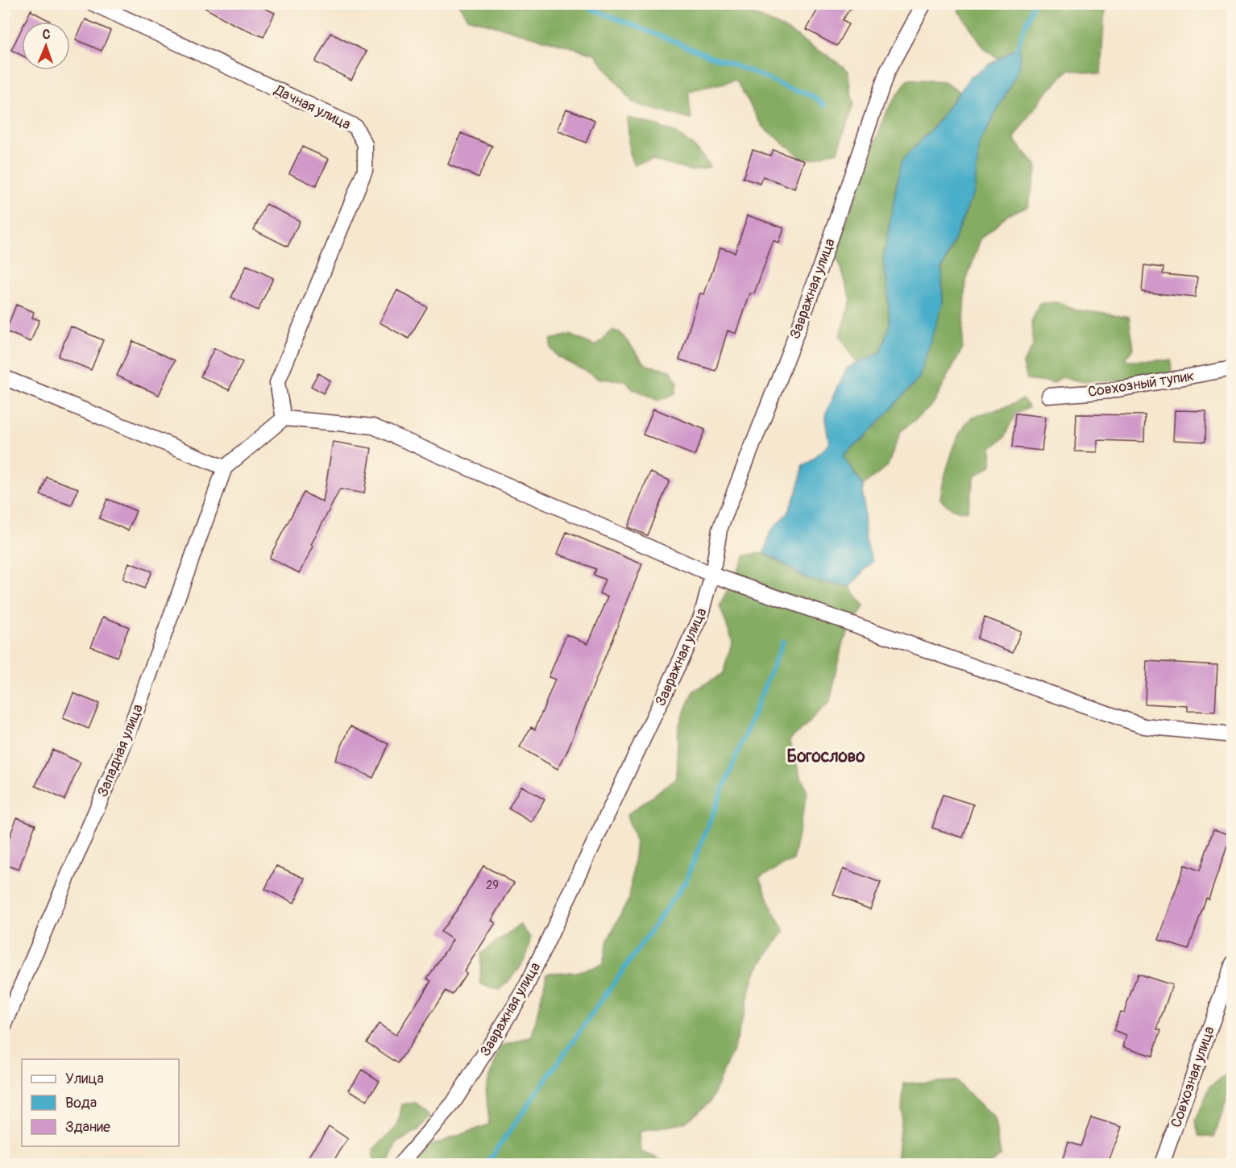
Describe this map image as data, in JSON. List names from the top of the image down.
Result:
{
  "streets": {
    "street": [
      "Дачная улица",
      "Завражная улица",
      "Совхозный тупик",
      "Западная улица",
      "Совхозная улица"
    ]
  },
  "districts": ["Богослово"],
  "house_numbers": ["29"],
  "legend": ["Улица", "Вода", "Здание"],
  "north": "top"
}
